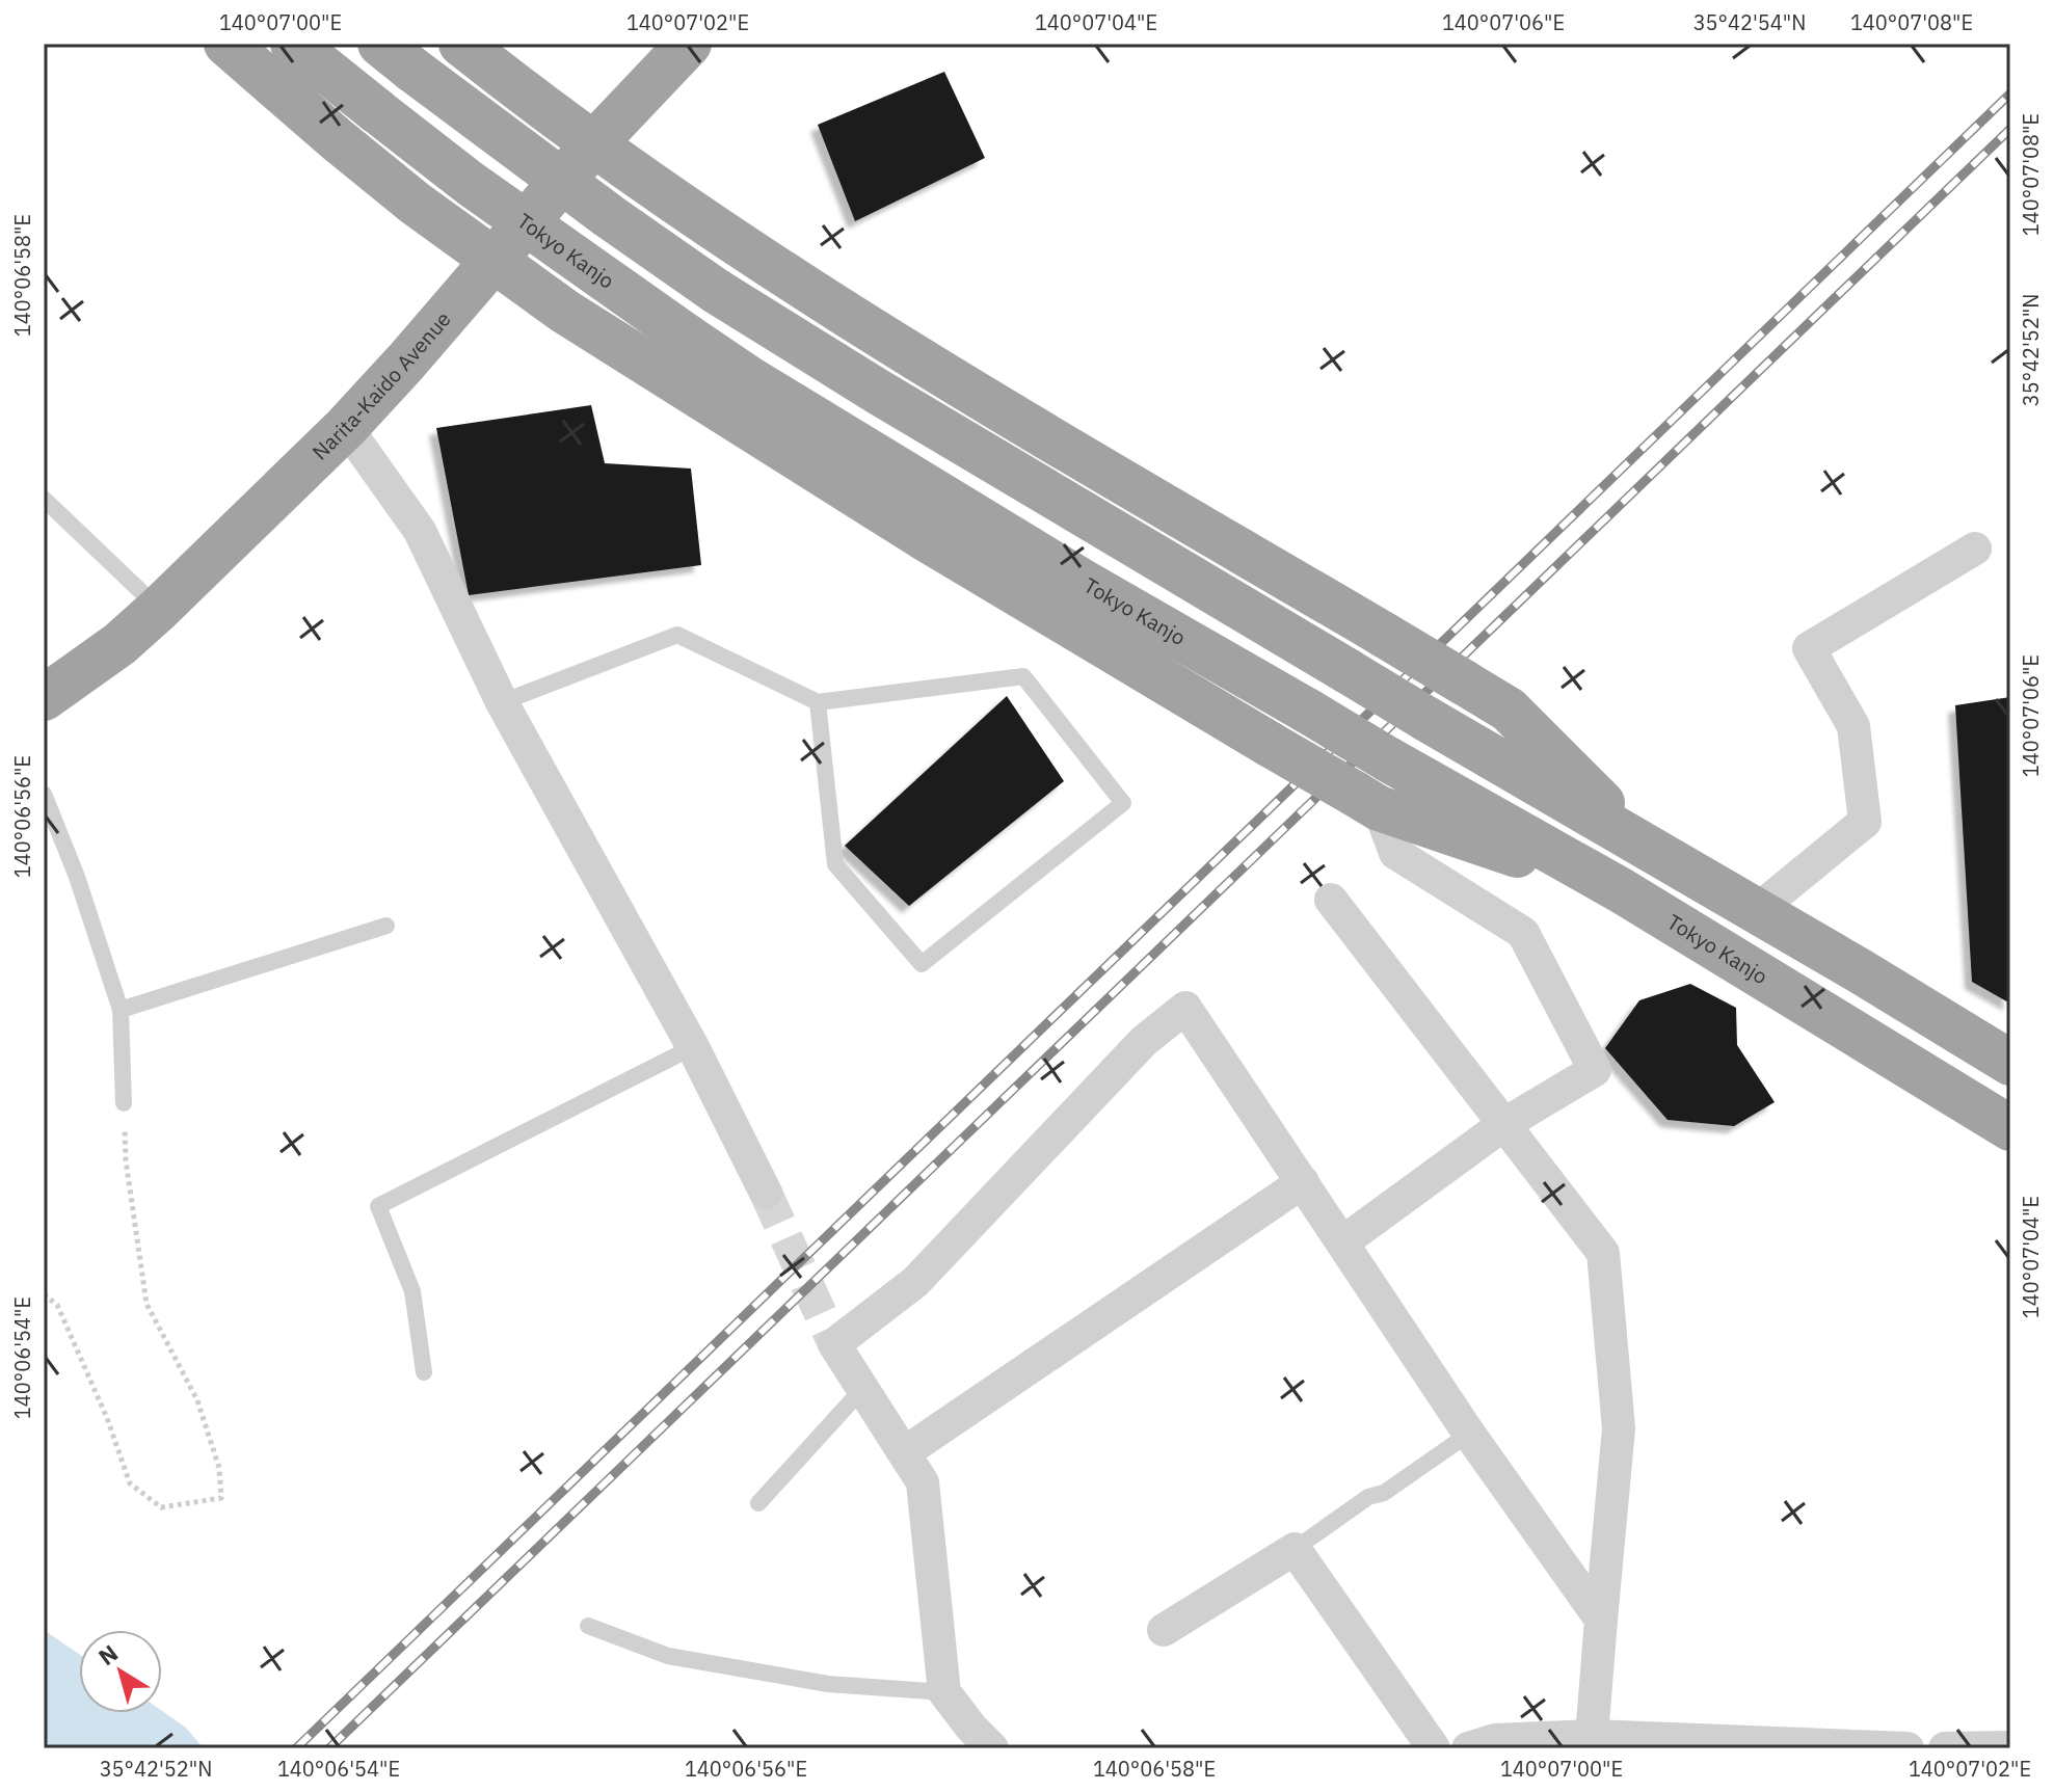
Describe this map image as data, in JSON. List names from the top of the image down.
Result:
{
  "streets": {
    "highway": ["Tokyo Kanjo", "Narita-Kaido Avenue"]
  },
  "north": "top left",
  "coordinates": [
    "140°07'00\"E",
    "140°07'02\"E",
    "140°07'04\"E",
    "140°07'06\"E",
    "35°42'54\"N",
    "140°07'08\"E",
    "140°06'58\"E",
    "35°42'52\"N",
    "140°06'56\"E",
    "140°06'54\"E"
  ]
}
